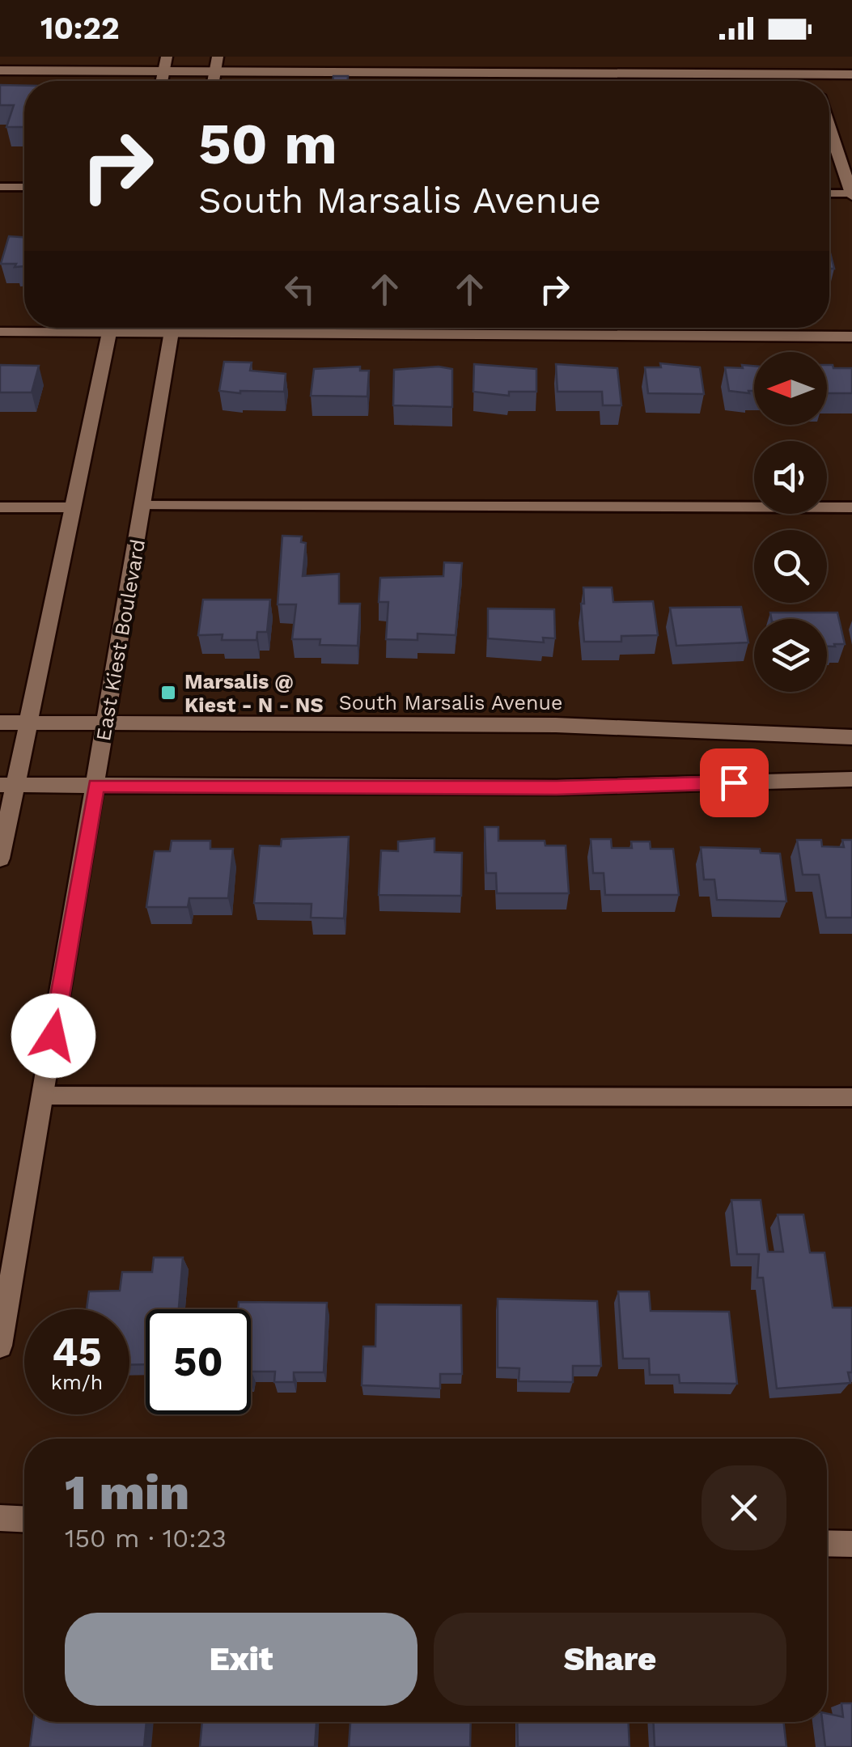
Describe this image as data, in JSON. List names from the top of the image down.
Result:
{
  "streets": {
    "main road": ["East Kiest Boulevard", "South Marsalis Avenue"]
  },
  "crossings": [
    ["East Kiest Boulevard", "South Marsalis Avenue"]
  ],
  "places": {
    "transit": ["Marsalis @ Kiest - N - NS"]
  },
  "north": "left",
  "page": {
    "status": "10:22",
    "turn": ["50 m", "South Marsalis Avenue"],
    "speed": "45 km/h",
    "limit": "50",
    "heading": ["1 min", "150 m · 10:23"],
    "buttons": ["Exit", "Share"]
  }
}
